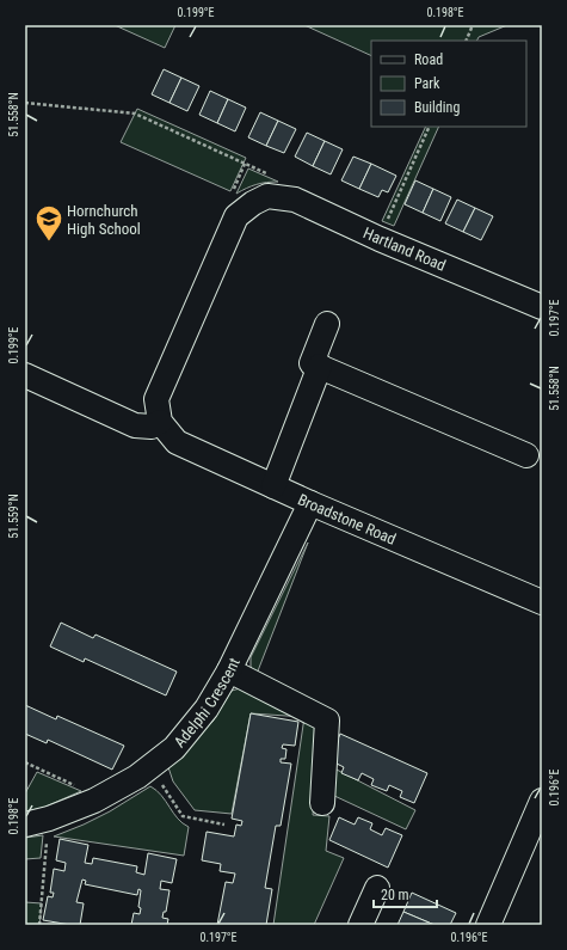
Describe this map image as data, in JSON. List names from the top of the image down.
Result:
{
  "streets": {
    "street": ["Hartland Road", "Broadstone Road", "Adelphi Crescent"]
  },
  "crossings": [
    ["Hartland Road", "Broadstone Road"],
    ["Broadstone Road", "Adelphi Crescent"]
  ],
  "places": {
    "school or university": ["Hornchurch High School"]
  },
  "legend": ["Road", "Park", "Building"],
  "scale_bar": "20 m",
  "coordinates": [
    "0.199°E",
    "0.198°E",
    "51.558°N",
    "0.197°E",
    "51.559°N",
    "0.196°E"
  ]
}
